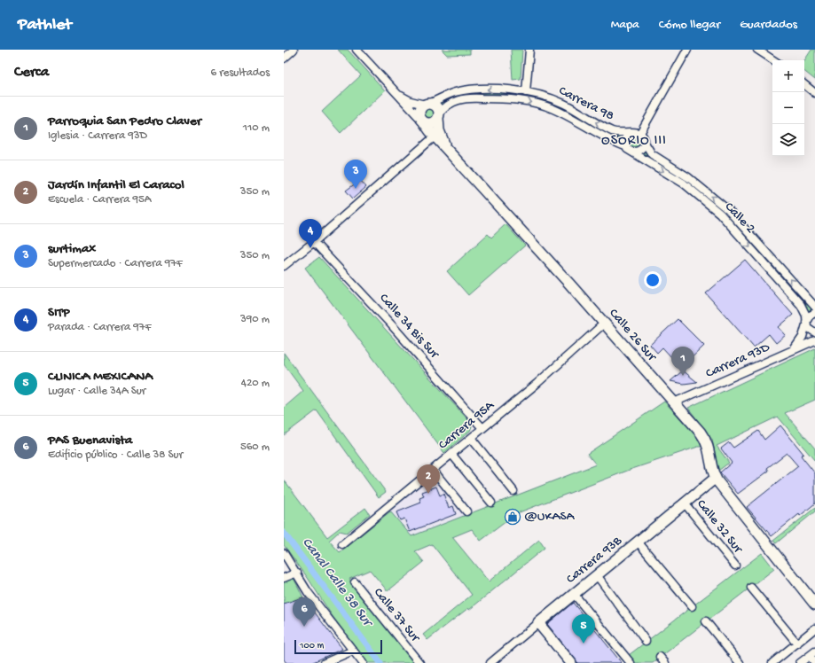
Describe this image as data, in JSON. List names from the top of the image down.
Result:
{
  "streets": {
    "street": [
      "Carrera 98",
      "Calle 2",
      "Calle 34 Bis Sur",
      "Calle 26 Sur",
      "Carrera 93D",
      "Carrera 95A",
      "Calle 32 Sur",
      "Carrera 93B",
      "Calle 37 Sur"
    ]
  },
  "crossings": [
    ["Carrera 98", "Calle 2"],
    ["Carrera 98", "Calle 26 Sur"],
    ["Calle 34 Bis Sur", "Carrera 95A"],
    ["Calle 26 Sur", "Carrera 93D"],
    ["Calle 26 Sur", "Carrera 95A"],
    ["Calle 26 Sur", "Carrera 93B"],
    ["Calle 32 Sur", "Carrera 93B"]
  ],
  "districts": ["OSORIO III"],
  "water": ["Canal Calle 38 Sur"],
  "places": {
    "shop": ["@UKASA"]
  },
  "scale_bar": "100 m",
  "page": {
    "header": "Pathlet",
    "nav": ["Mapa", "Cómo llegar", "Guardados"],
    "heading": ["Cerca", "6 resultados"],
    "map_buttons": ["+", "−"],
    "list": [
      {
        "mark": "1",
        "name": "Parroquia San Pedro Claver",
        "note": "Iglesia · Carrera 93D",
        "value": "110 m"
      },
      {
        "mark": "2",
        "name": "Jardín Infantil El Caracol",
        "note": "Escuela · Carrera 95A",
        "value": "350 m"
      },
      {
        "mark": "3",
        "name": "surtimax",
        "note": "Supermercado · Carrera 97F",
        "value": "350 m"
      },
      {
        "mark": "4",
        "name": "SITP",
        "note": "Parada · Carrera 97F",
        "value": "390 m"
      },
      {
        "mark": "5",
        "name": "CLINICA MEXICANA",
        "note": "Lugar · Calle 34A Sur",
        "value": "420 m"
      },
      {
        "mark": "6",
        "name": "PAS Buenavista",
        "note": "Edificio público · Calle 38 Sur",
        "value": "560 m"
      }
    ],
    "pins": [
      "3",
      "4",
      "1",
      "2",
      "6",
      "5"
    ],
    "scale": "100 m"
  }
}
